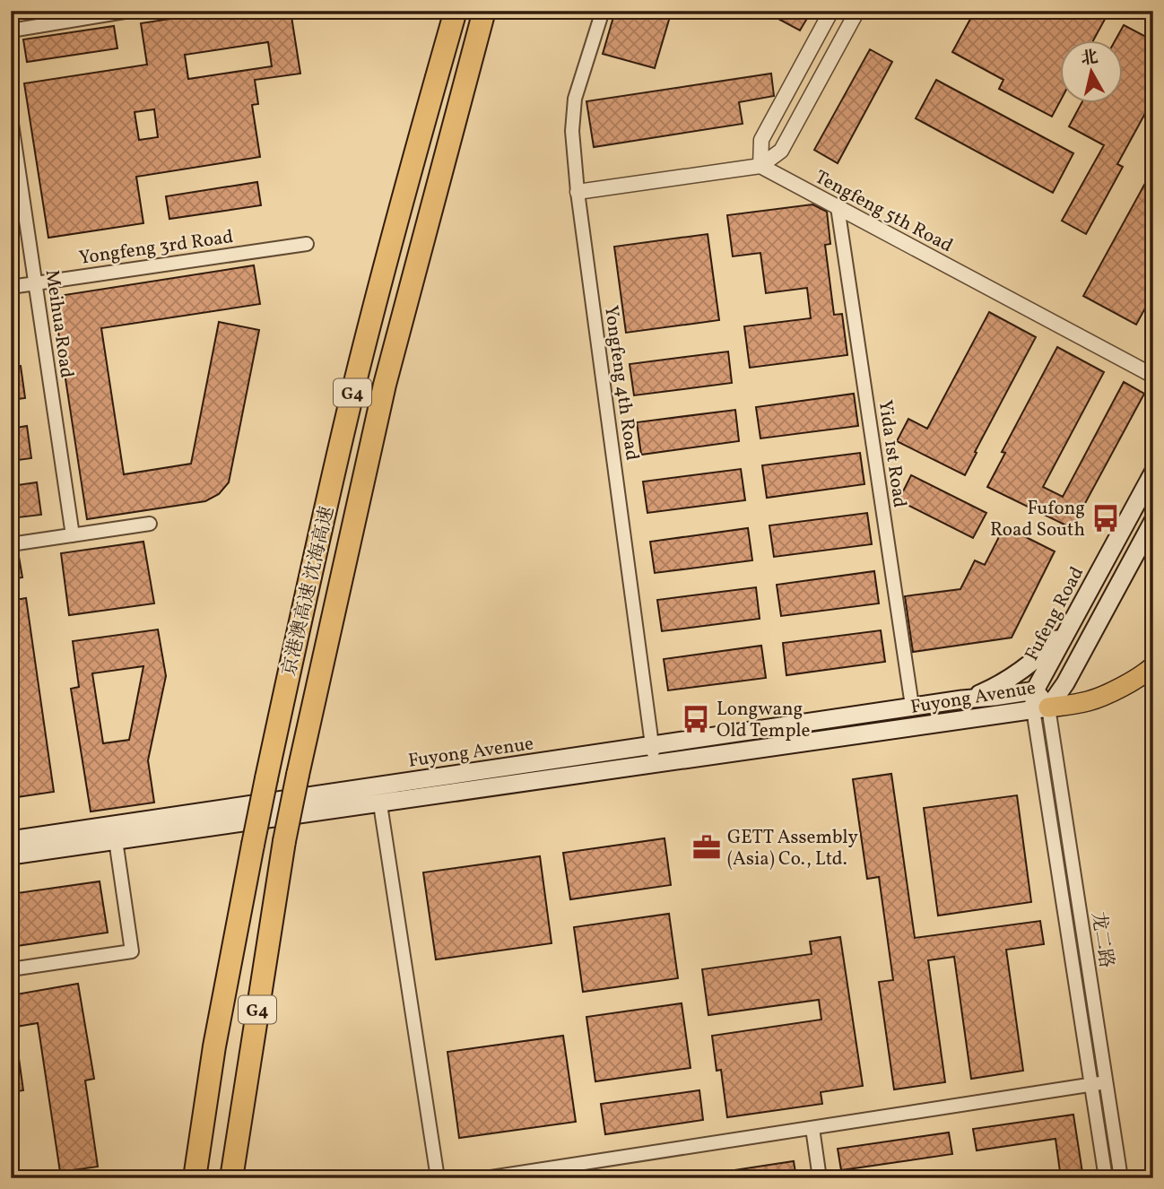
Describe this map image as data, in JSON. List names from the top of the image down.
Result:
{
  "streets": {
    "highway": ["G4", "京港澳高速 沈海高速"],
    "main road": ["Fufeng Road", "Fuyong Avenue"],
    "street": [
      "Tengfeng 5th Road",
      "Yongfeng 3rd Road",
      "Meihua Road",
      "Yongfeng 4th Road",
      "Yida 1st Road",
      "龙二路"
    ]
  },
  "crossings": [
    ["Tengfeng 5th Road", "Yida 1st Road"],
    ["Yongfeng 3rd Road", "Meihua Road"],
    ["Yongfeng 4th Road", "Fuyong Avenue"],
    ["Yida 1st Road", "Fuyong Avenue"],
    ["Fufeng Road", "Fuyong Avenue"],
    ["Fuyong Avenue", "龙二路"]
  ],
  "places": {
    "bus stop": ["Fufong Road South", "Longwang Old Temple"],
    "office": ["GETT Assembly (Asia) Co., Ltd."]
  },
  "north": "top"
}
